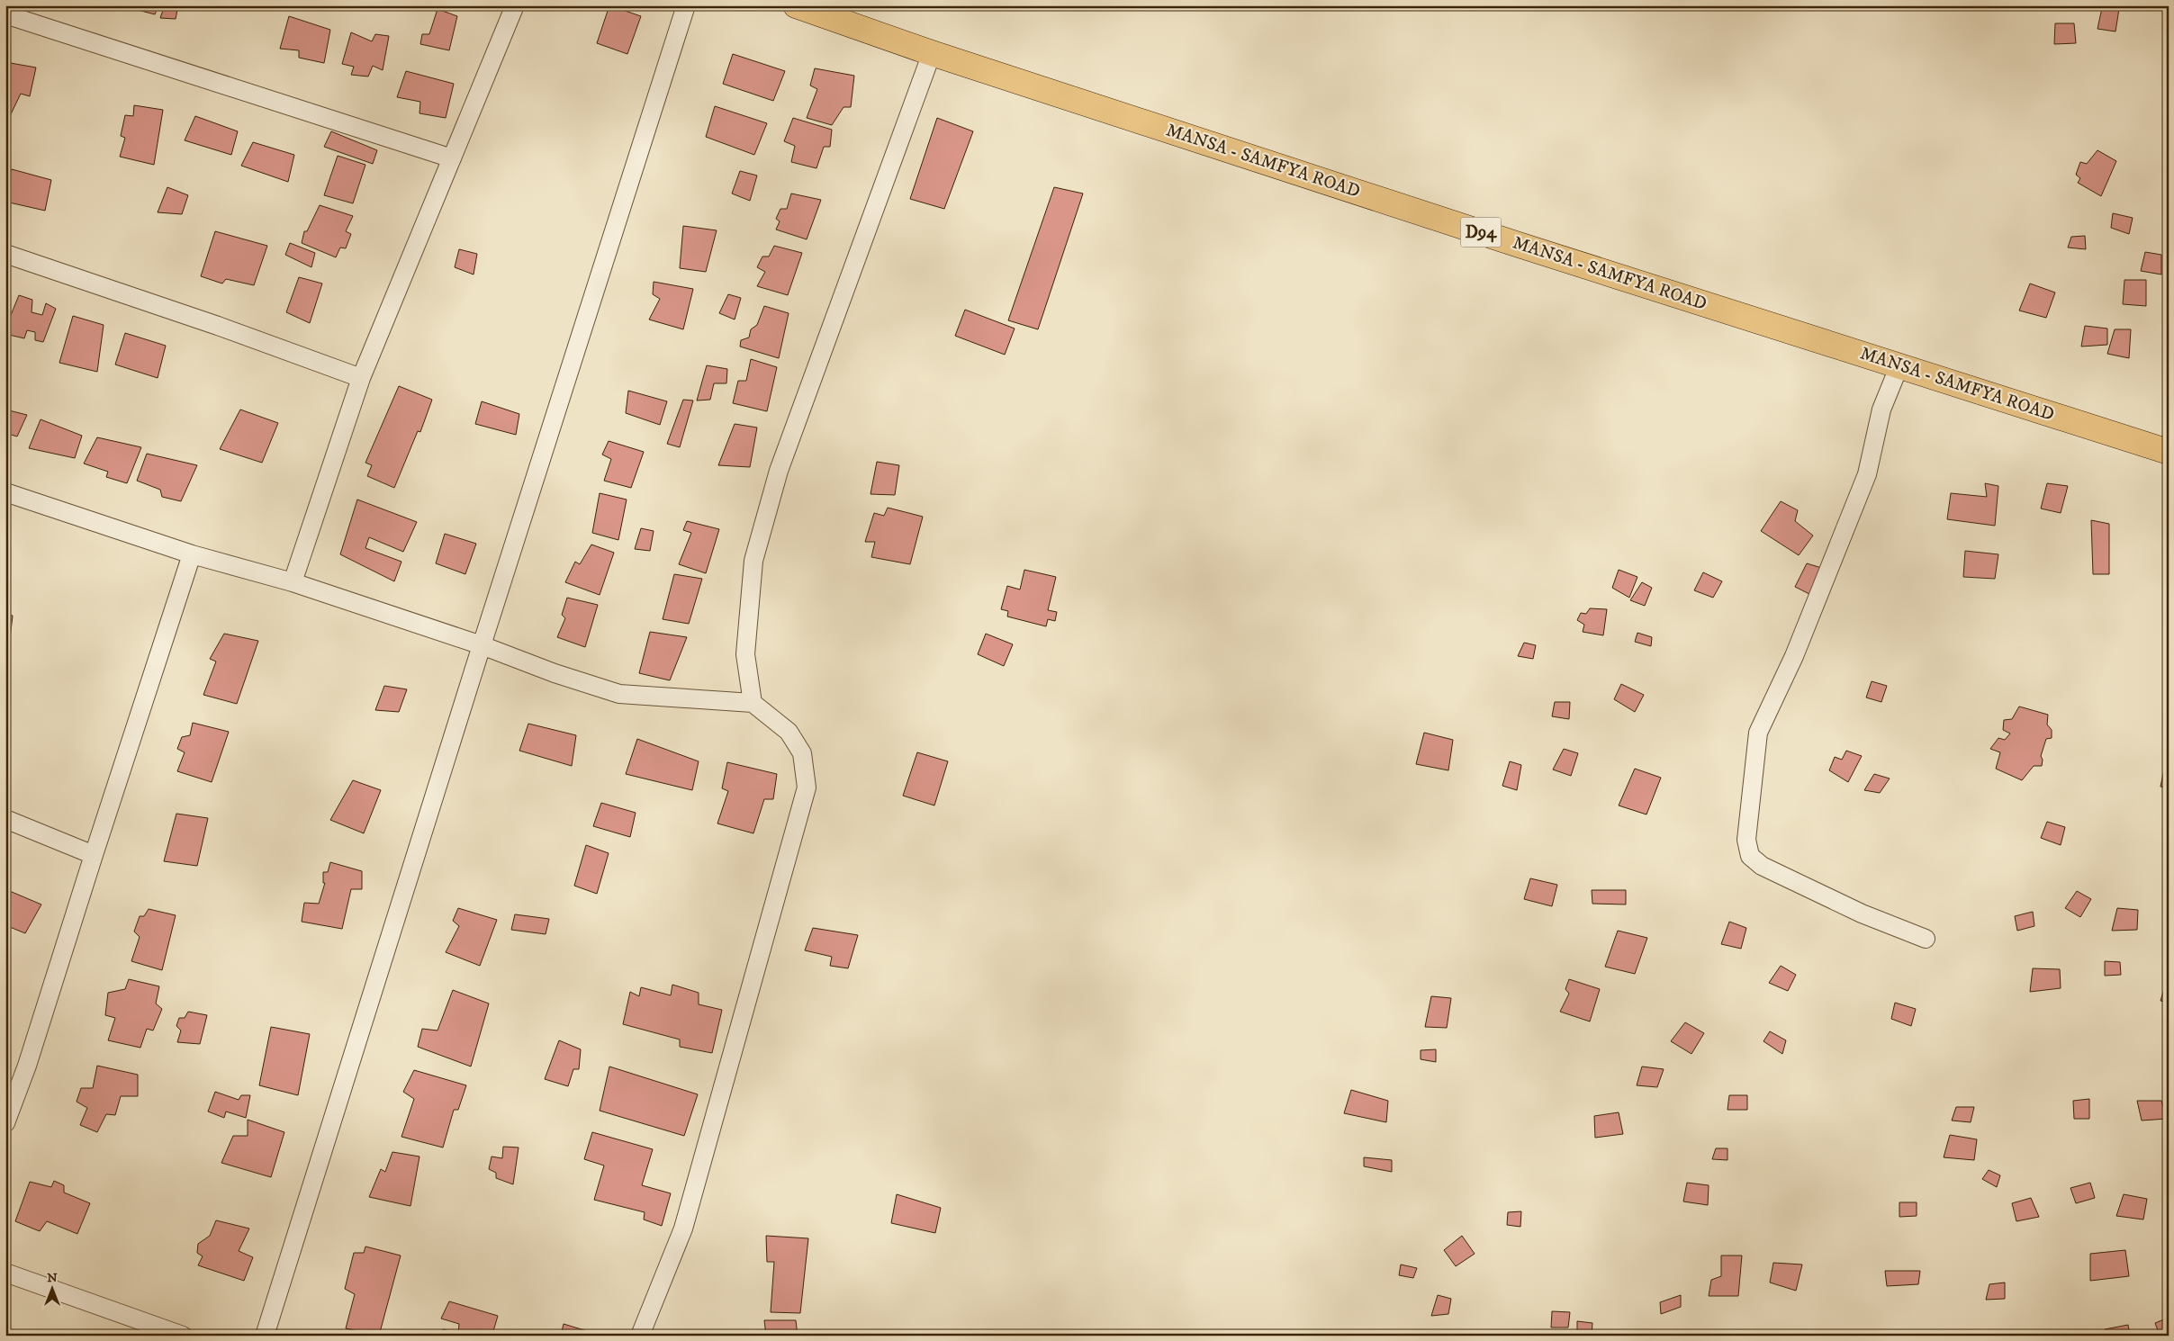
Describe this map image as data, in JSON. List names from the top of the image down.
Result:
{
  "streets": {
    "main road": ["MANSA - SAMFYA ROAD", "D94"]
  },
  "north": "top"
}
